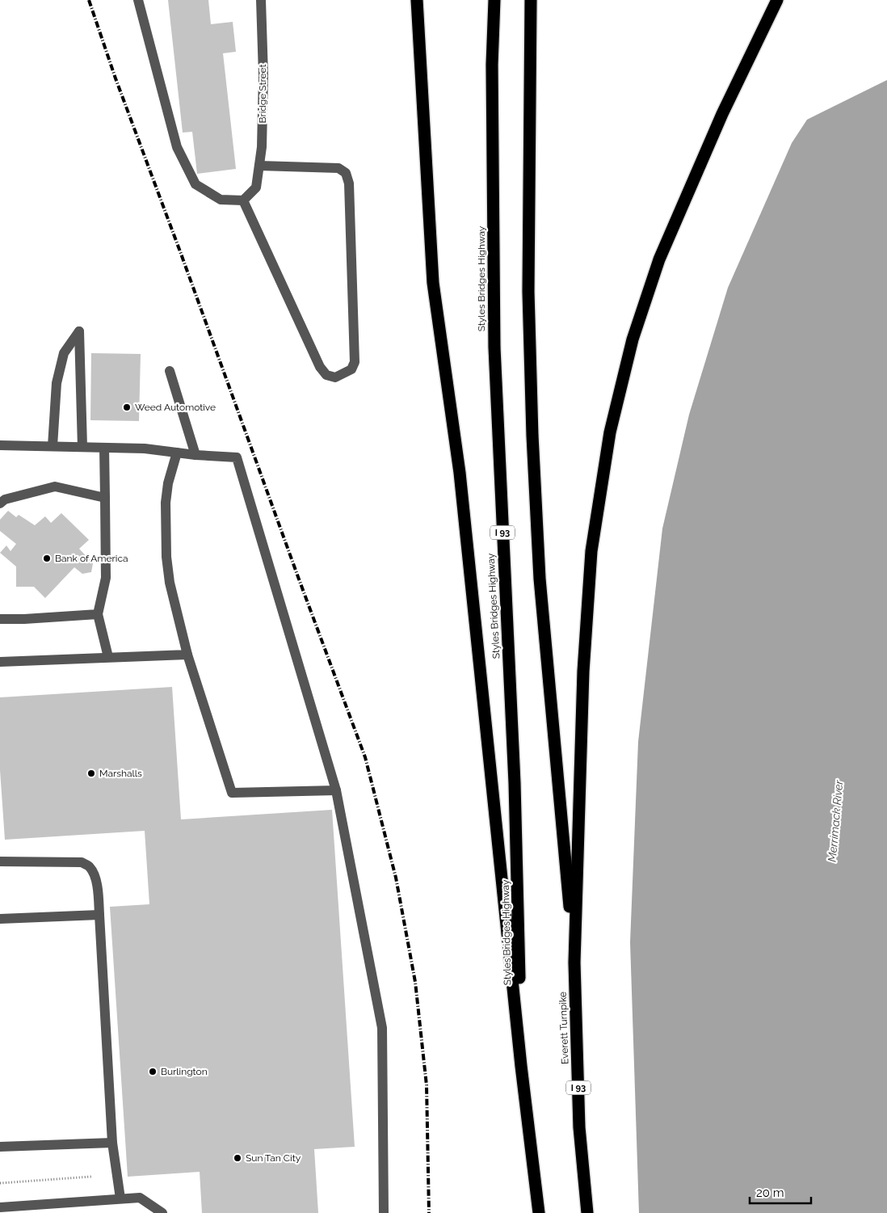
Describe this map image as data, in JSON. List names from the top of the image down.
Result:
{
  "streets": {
    "highway": ["Styles Bridges Highway", "I 93", "Everett Turnpike"],
    "street": ["Bridge Street"]
  },
  "crossings": [
    ["Styles Bridges Highway", "I 93"],
    ["I 93", "Everett Turnpike"]
  ],
  "water": ["Merrimack River"],
  "places": [
    "Weed Automotive",
    "Bank of America",
    "Marshalls",
    "Burlington",
    "Sun Tan City"
  ],
  "scale_bar": "20 m"
}
